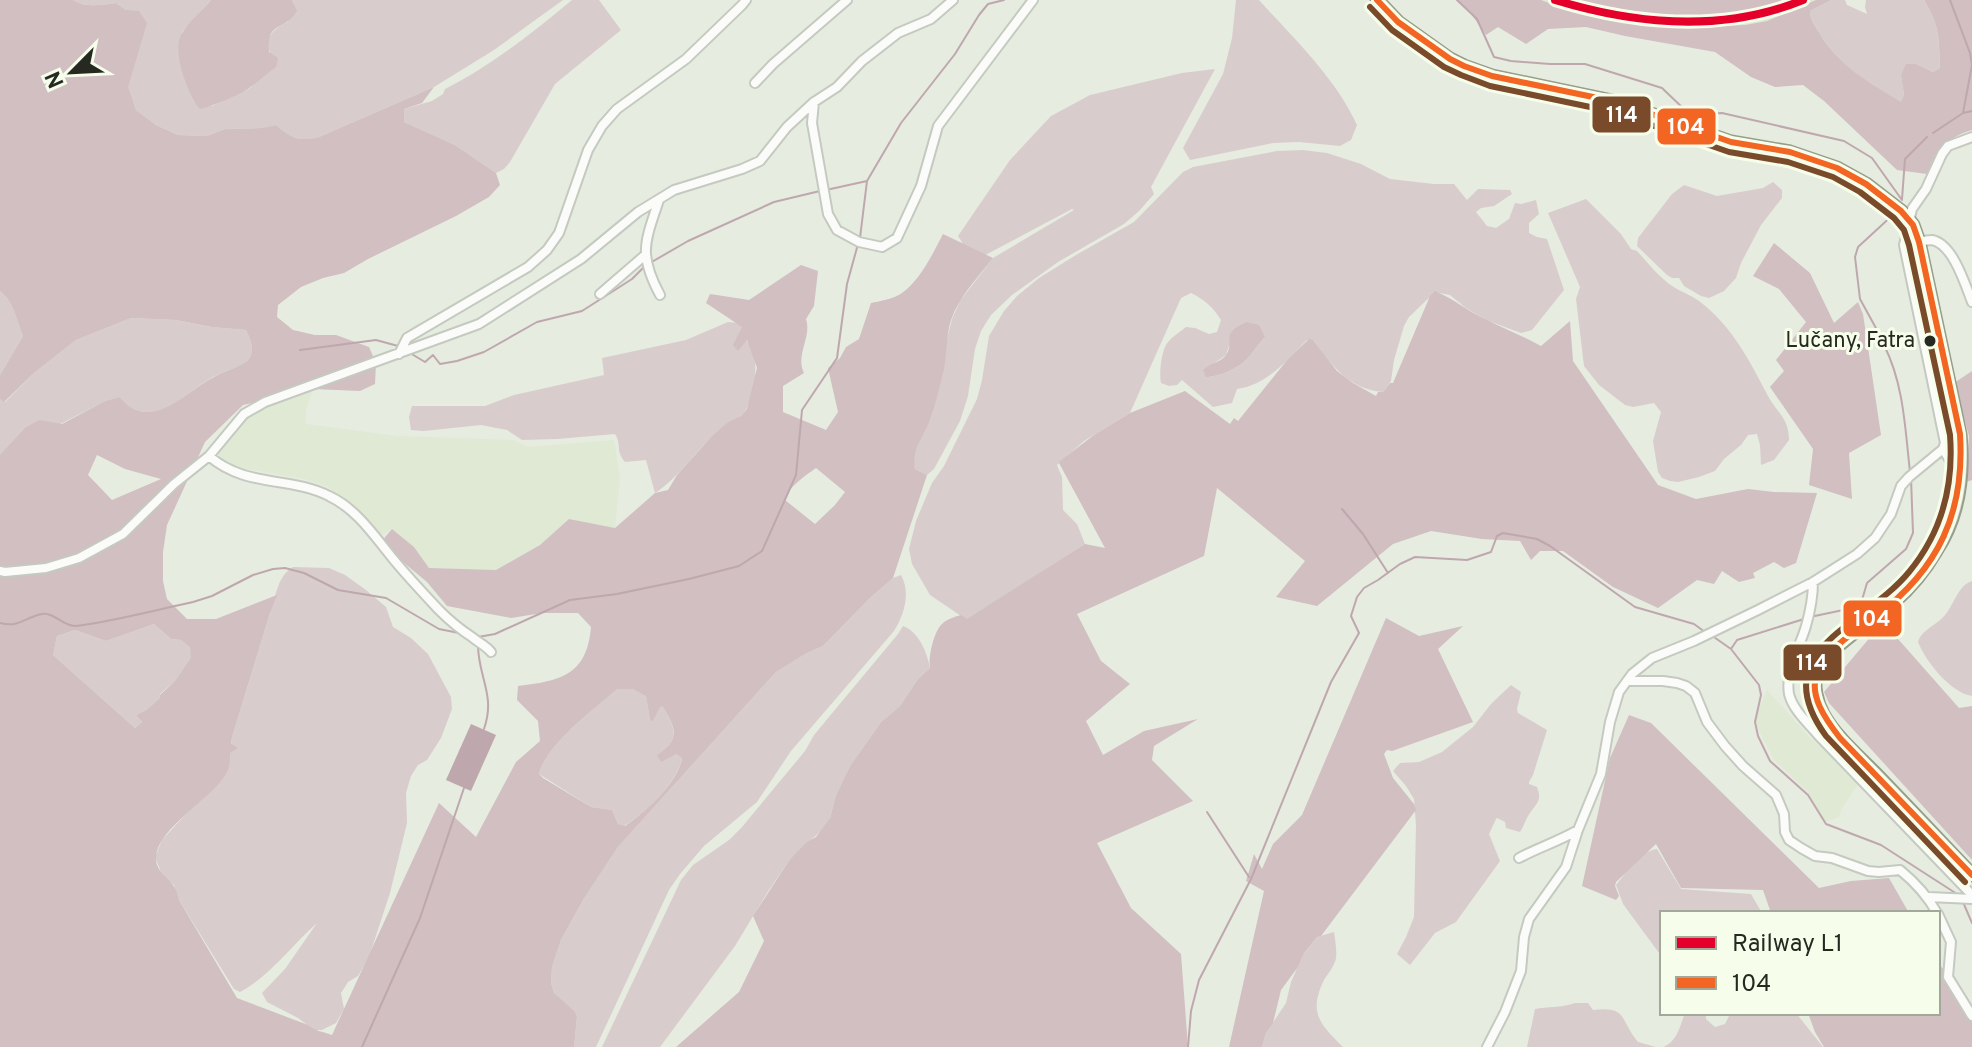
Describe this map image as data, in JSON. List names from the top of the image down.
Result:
{
  "places": ["Lučany, Fatra"],
  "lines": ["rail line L1", "transit line 104", "transit line 114"],
  "legend": ["Railway L1", "104"],
  "north": "bottom left"
}
